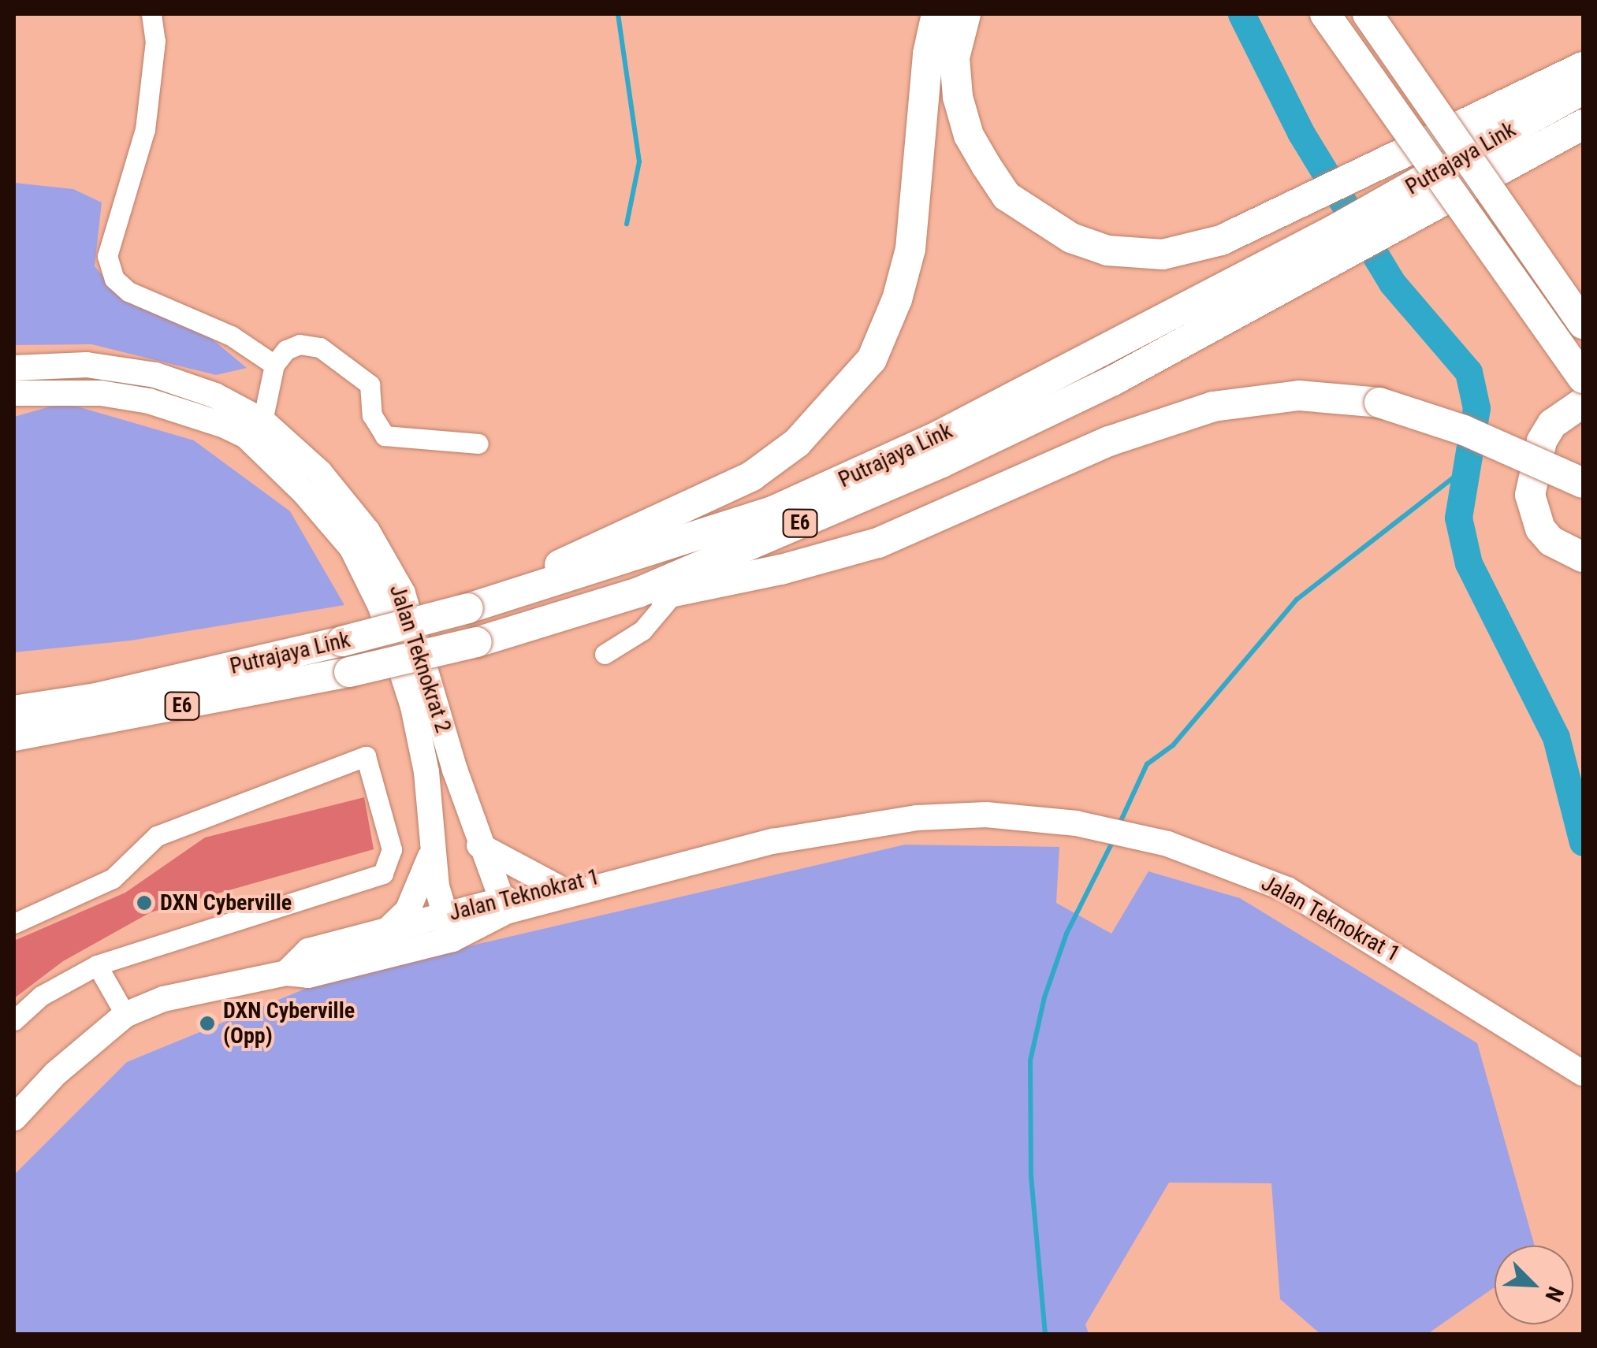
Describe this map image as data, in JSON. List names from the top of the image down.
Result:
{
  "streets": {
    "highway": ["Putrajaya Link", "E6"],
    "main road": ["Jalan Teknokrat 2", "Jalan Teknokrat 1"]
  },
  "crossings": [
    ["Jalan Teknokrat 2", "Jalan Teknokrat 1"]
  ],
  "places": ["DXN Cyberville", "DXN Cyberville (Opp)"],
  "north": "bottom right"
}
